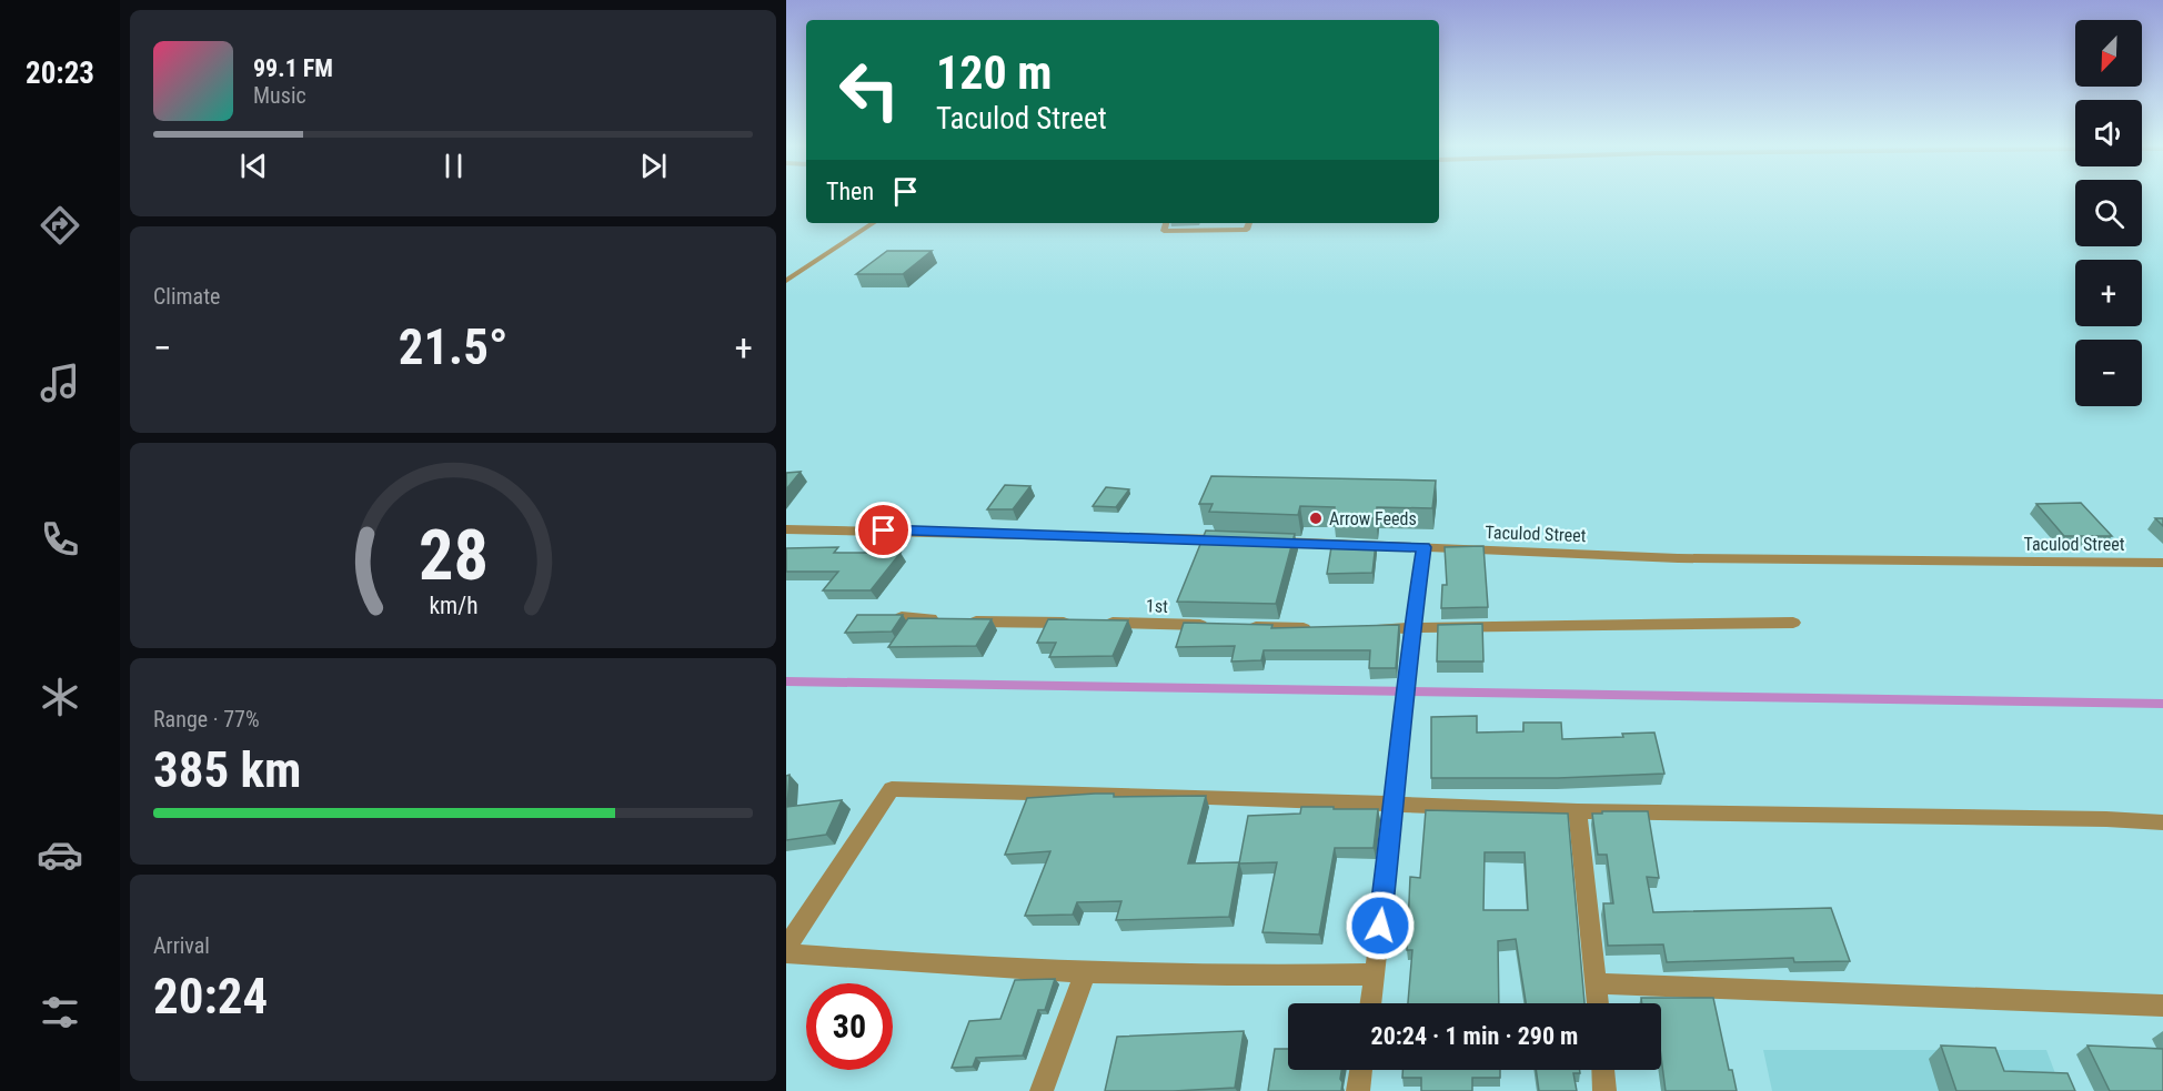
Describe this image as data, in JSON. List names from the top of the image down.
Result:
{
  "streets": {
    "street": ["Taculod Street", "1st"]
  },
  "places": ["Arrow Feeds"],
  "north": "bottom left",
  "page": {
    "tabs": "20:23",
    "map_buttons": ["+", "−"],
    "turn": ["120 m", "Taculod Street"],
    "song": ["99.1 FM", "Music"],
    "then": "Then",
    "tile": [
      "Climate",
      ["Range · 77%", "385 km"],
      ["Arrival", "20:24"]
    ],
    "heat": ["−", "21.5°", "+"],
    "limit": "30",
    "trip": "20:24 · 1 min · 290 m",
    "gauge": ["28", "km/h"]
  }
}
